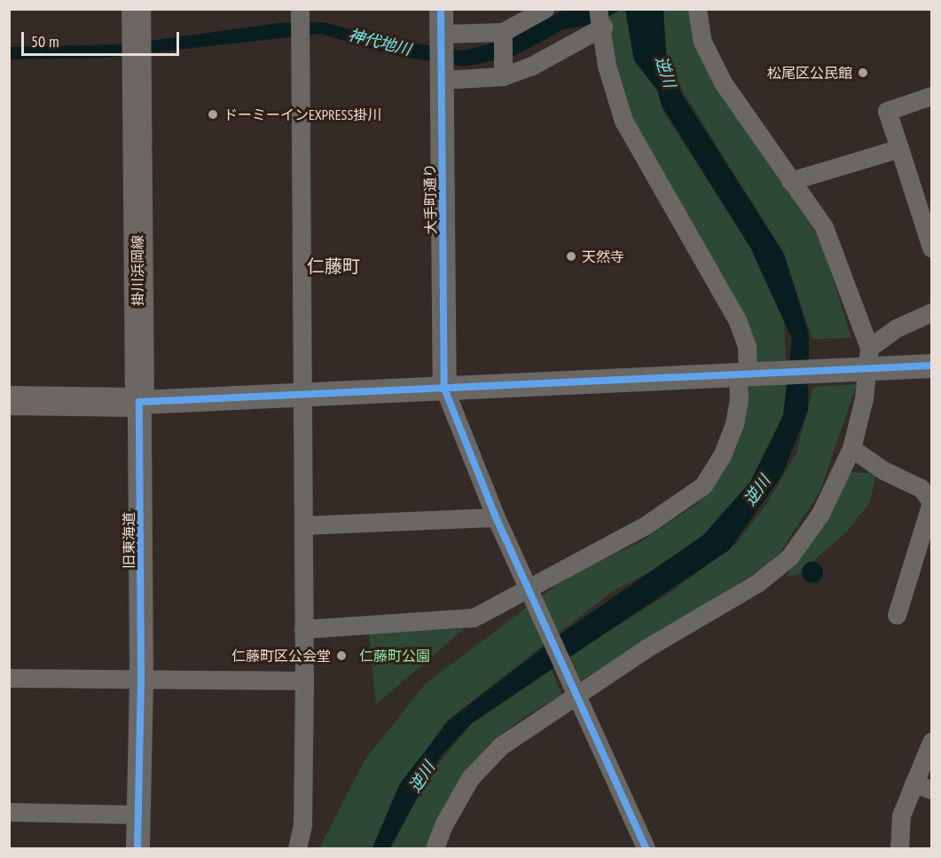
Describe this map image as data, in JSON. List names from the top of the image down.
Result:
{
  "streets": {
    "main road": ["掛川浜岡線"],
    "street": ["大手町通り", "旧東海道"]
  },
  "crossings": [
    ["掛川浜岡線", "旧東海道"]
  ],
  "districts": ["仁藤町"],
  "water": ["神代地川", "逆川"],
  "parks": ["仁藤町公園"],
  "places": [
    "松尾区公民館",
    "ドーミーインEXPRESS掛川",
    "天然寺",
    "仁藤町区公会堂"
  ],
  "scale_bar": "50 m"
}
